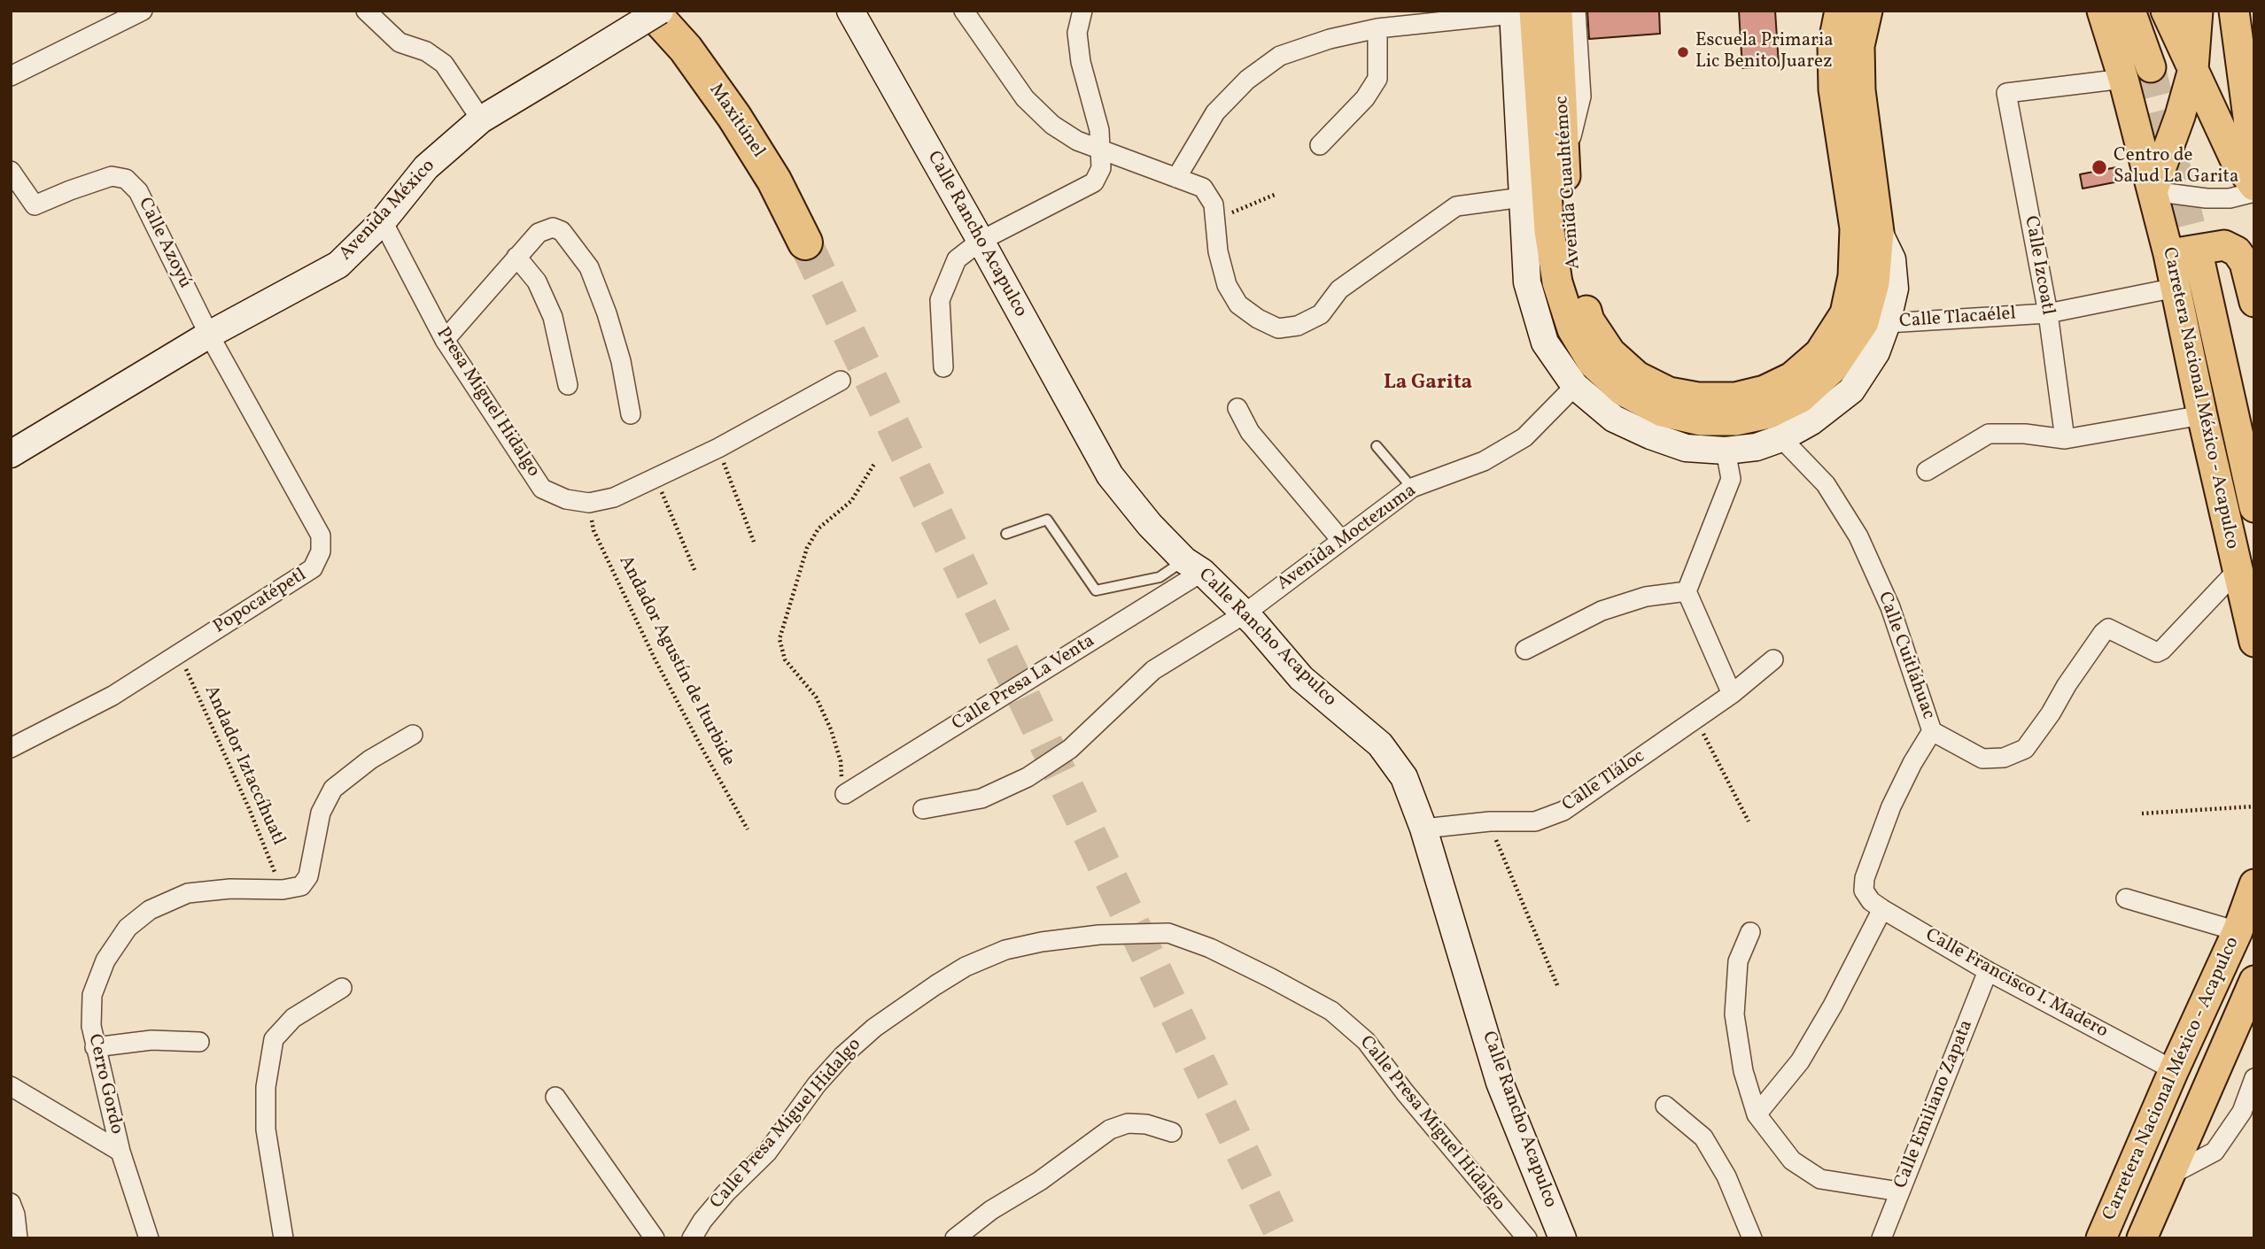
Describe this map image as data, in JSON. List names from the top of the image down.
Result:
{
  "streets": {
    "highway": ["Maxitúnel"],
    "main road": [
      "Avenida Cuauhtémoc",
      "Avenida México",
      "Calle Rancho Acapulco",
      "Carretera Nacional México - Acapulco"
    ],
    "street": [
      "Calle Azoyú",
      "Calle Izcoatl",
      "Calle Tlacaélel",
      "Presa Miguel Hidalgo",
      "Avenida Moctezuma",
      "Popocatépetl",
      "Calle Cuitláhuac",
      "Calle Presa La Venta",
      "Calle Tláloc",
      "Calle Francisco I. Madero",
      "Cerro Gordo",
      "Calle Emiliano Zapata",
      "Calle Presa Miguel Hidalgo"
    ],
    "path": ["Andador Agustín de Iturbide", "Andador Iztaccíhuatl"]
  },
  "crossings": [
    ["Avenida Cuauhtémoc", "Calle Tlacaélel"],
    ["Avenida Cuauhtémoc", "Avenida Moctezuma"],
    ["Avenida Cuauhtémoc", "Calle Cuitláhuac"],
    ["Avenida México", "Calle Azoyú"],
    ["Avenida México", "Presa Miguel Hidalgo"],
    ["Avenida México", "Popocatépetl"],
    ["Calle Rancho Acapulco", "Avenida Moctezuma"],
    ["Calle Rancho Acapulco", "Calle Presa La Venta"],
    ["Calle Rancho Acapulco", "Calle Tláloc"],
    ["Calle Azoyú", "Popocatépetl"],
    ["Calle Izcoatl", "Calle Tlacaélel"],
    ["Calle Tlacaélel", "Carretera Nacional México - Acapulco"],
    ["Carretera Nacional México - Acapulco", "Calle Francisco I. Madero"],
    ["Presa Miguel Hidalgo", "Andador Agustín de Iturbide"],
    ["Popocatépetl", "Andador Iztaccíhuatl"],
    ["Calle Cuitláhuac", "Calle Francisco I. Madero"],
    ["Andador Iztaccíhuatl", "Cerro Gordo"],
    ["Calle Francisco I. Madero", "Calle Emiliano Zapata"]
  ],
  "districts": ["La Garita"],
  "places": ["Escuela Primaria Lic Benito Juarez", "Centro de Salud La Garita"]
}
